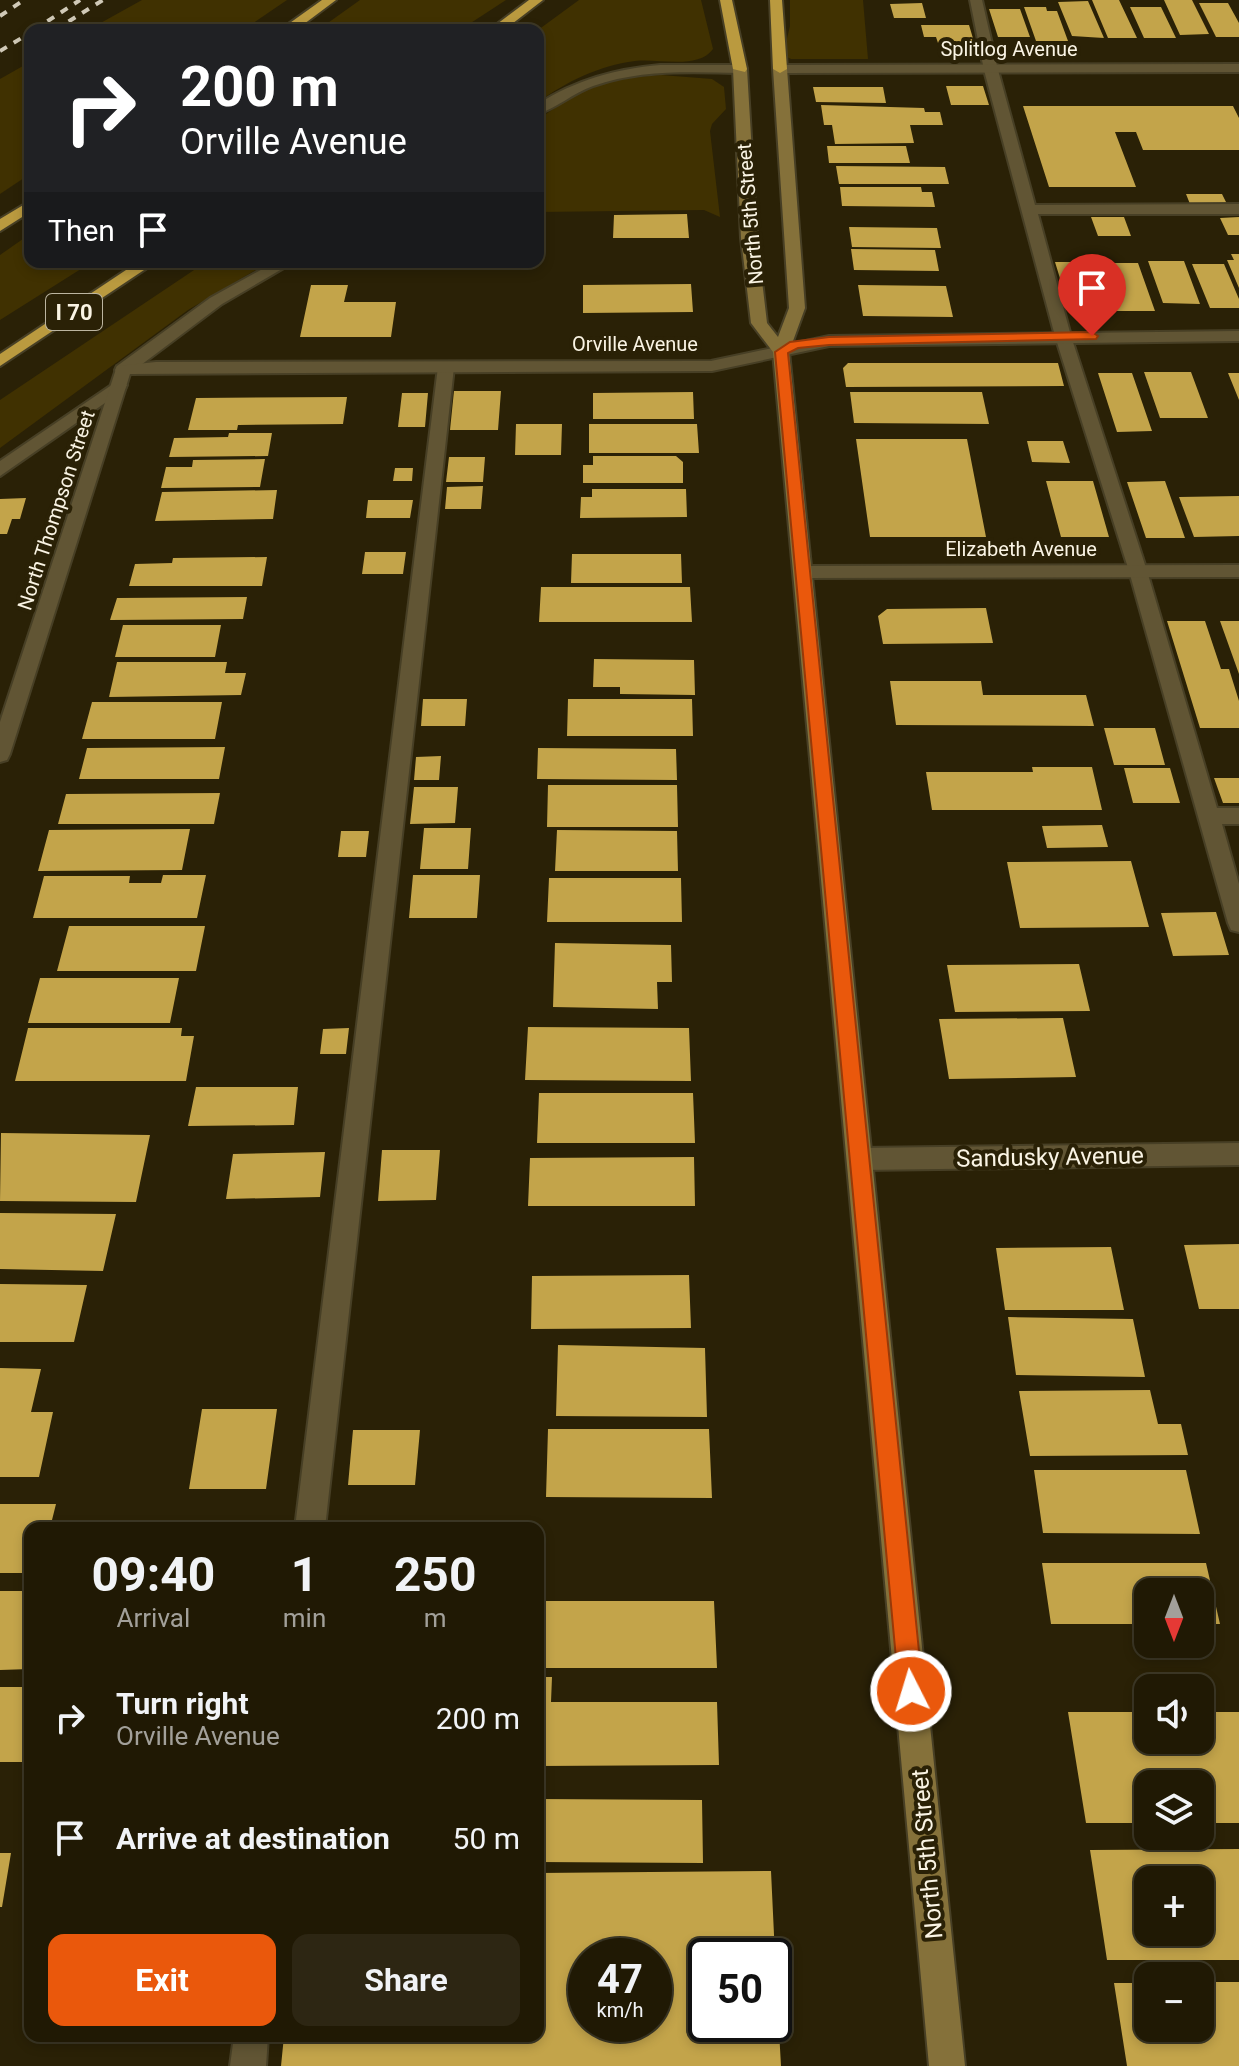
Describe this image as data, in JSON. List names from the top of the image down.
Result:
{
  "streets": {
    "highway": ["I 70"],
    "main road": ["North 5th Street"],
    "street": [
      "Splitlog Avenue",
      "Orville Avenue",
      "North Thompson Street",
      "Elizabeth Avenue",
      "Sandusky Avenue"
    ]
  },
  "crossings": [
    ["Splitlog Avenue", "North 5th Street"],
    ["North 5th Street", "Orville Avenue"],
    ["North 5th Street", "Elizabeth Avenue"],
    ["North 5th Street", "Sandusky Avenue"],
    ["Orville Avenue", "North Thompson Street"]
  ],
  "north": "bottom",
  "page": {
    "turn": ["200 m", "Orville Avenue"],
    "then": "Then",
    "eta": [
      "09:40",
      "Arrival",
      "1",
      "min",
      "250",
      "m"
    ],
    "map_buttons": ["+", "−"],
    "list": [
      {
        "name": "Turn right",
        "note": "Orville Avenue",
        "value": "200 m"
      },
      {
        "name": "Arrive at destination",
        "value": "50 m"
      }
    ],
    "buttons": ["Exit", "Share"],
    "speed": "47 km/h",
    "limit": "50"
  }
}
